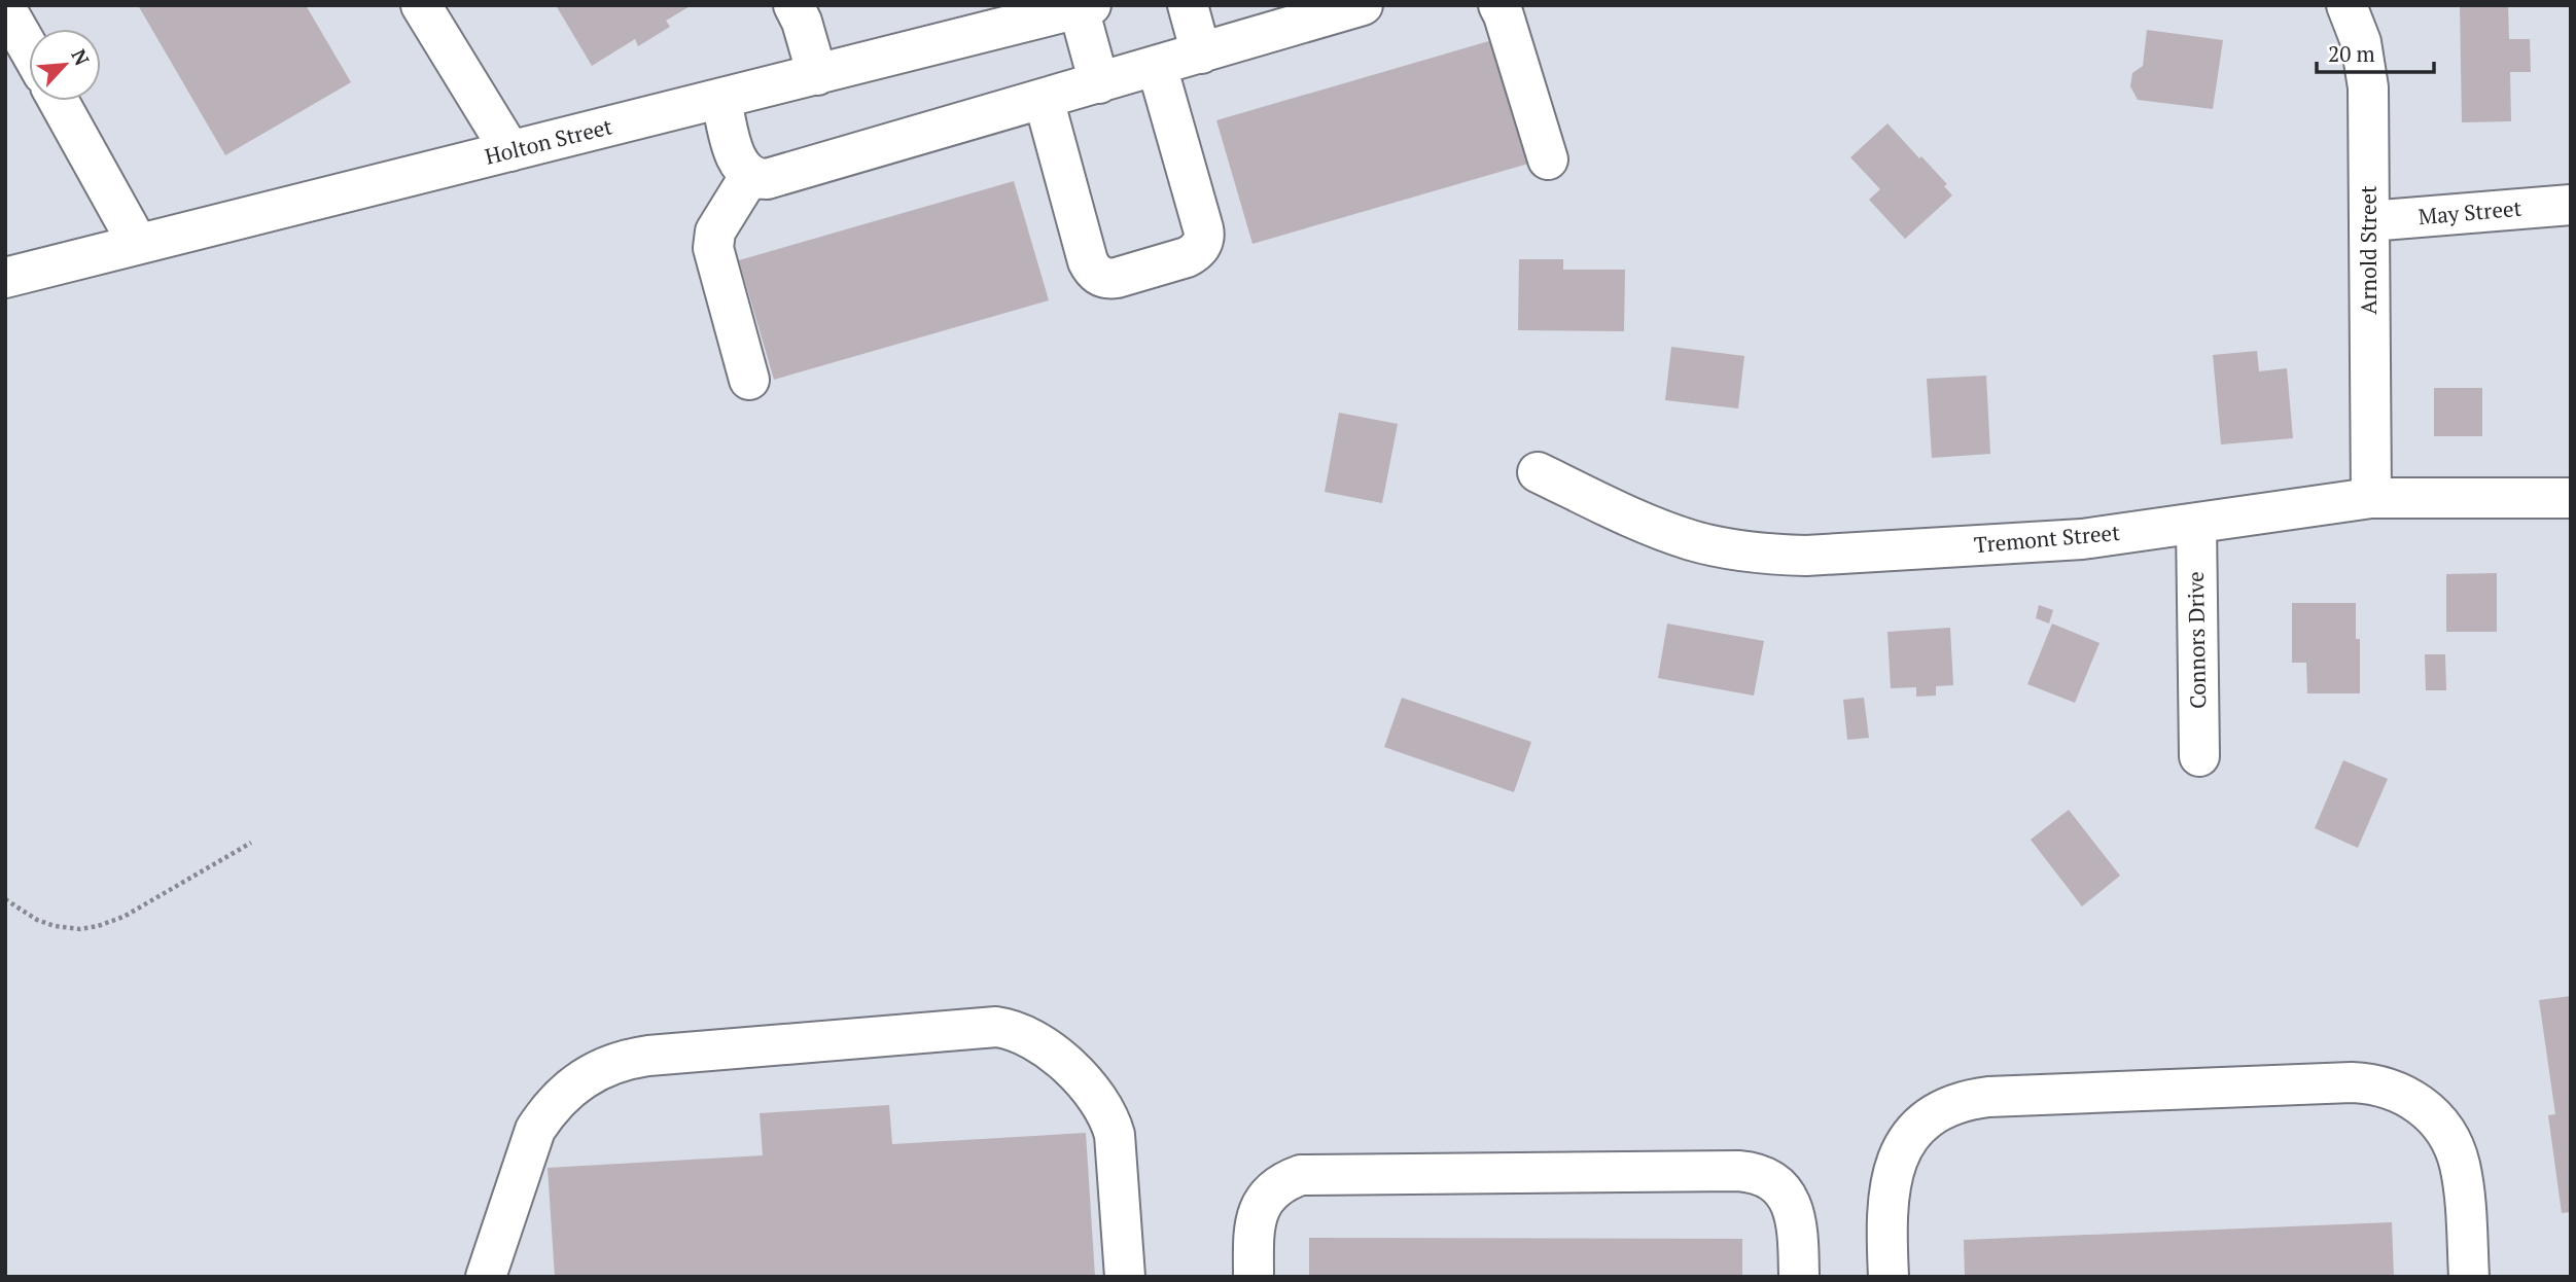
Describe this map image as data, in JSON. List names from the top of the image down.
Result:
{
  "streets": {
    "street": [
      "Holton Street",
      "May Street",
      "Arnold Street",
      "Tremont Street",
      "Connors Drive"
    ]
  },
  "crossings": [
    ["May Street", "Arnold Street"],
    ["Arnold Street", "Tremont Street"],
    ["Tremont Street", "Connors Drive"]
  ],
  "scale_bar": "20 m",
  "north": "top right"
}
